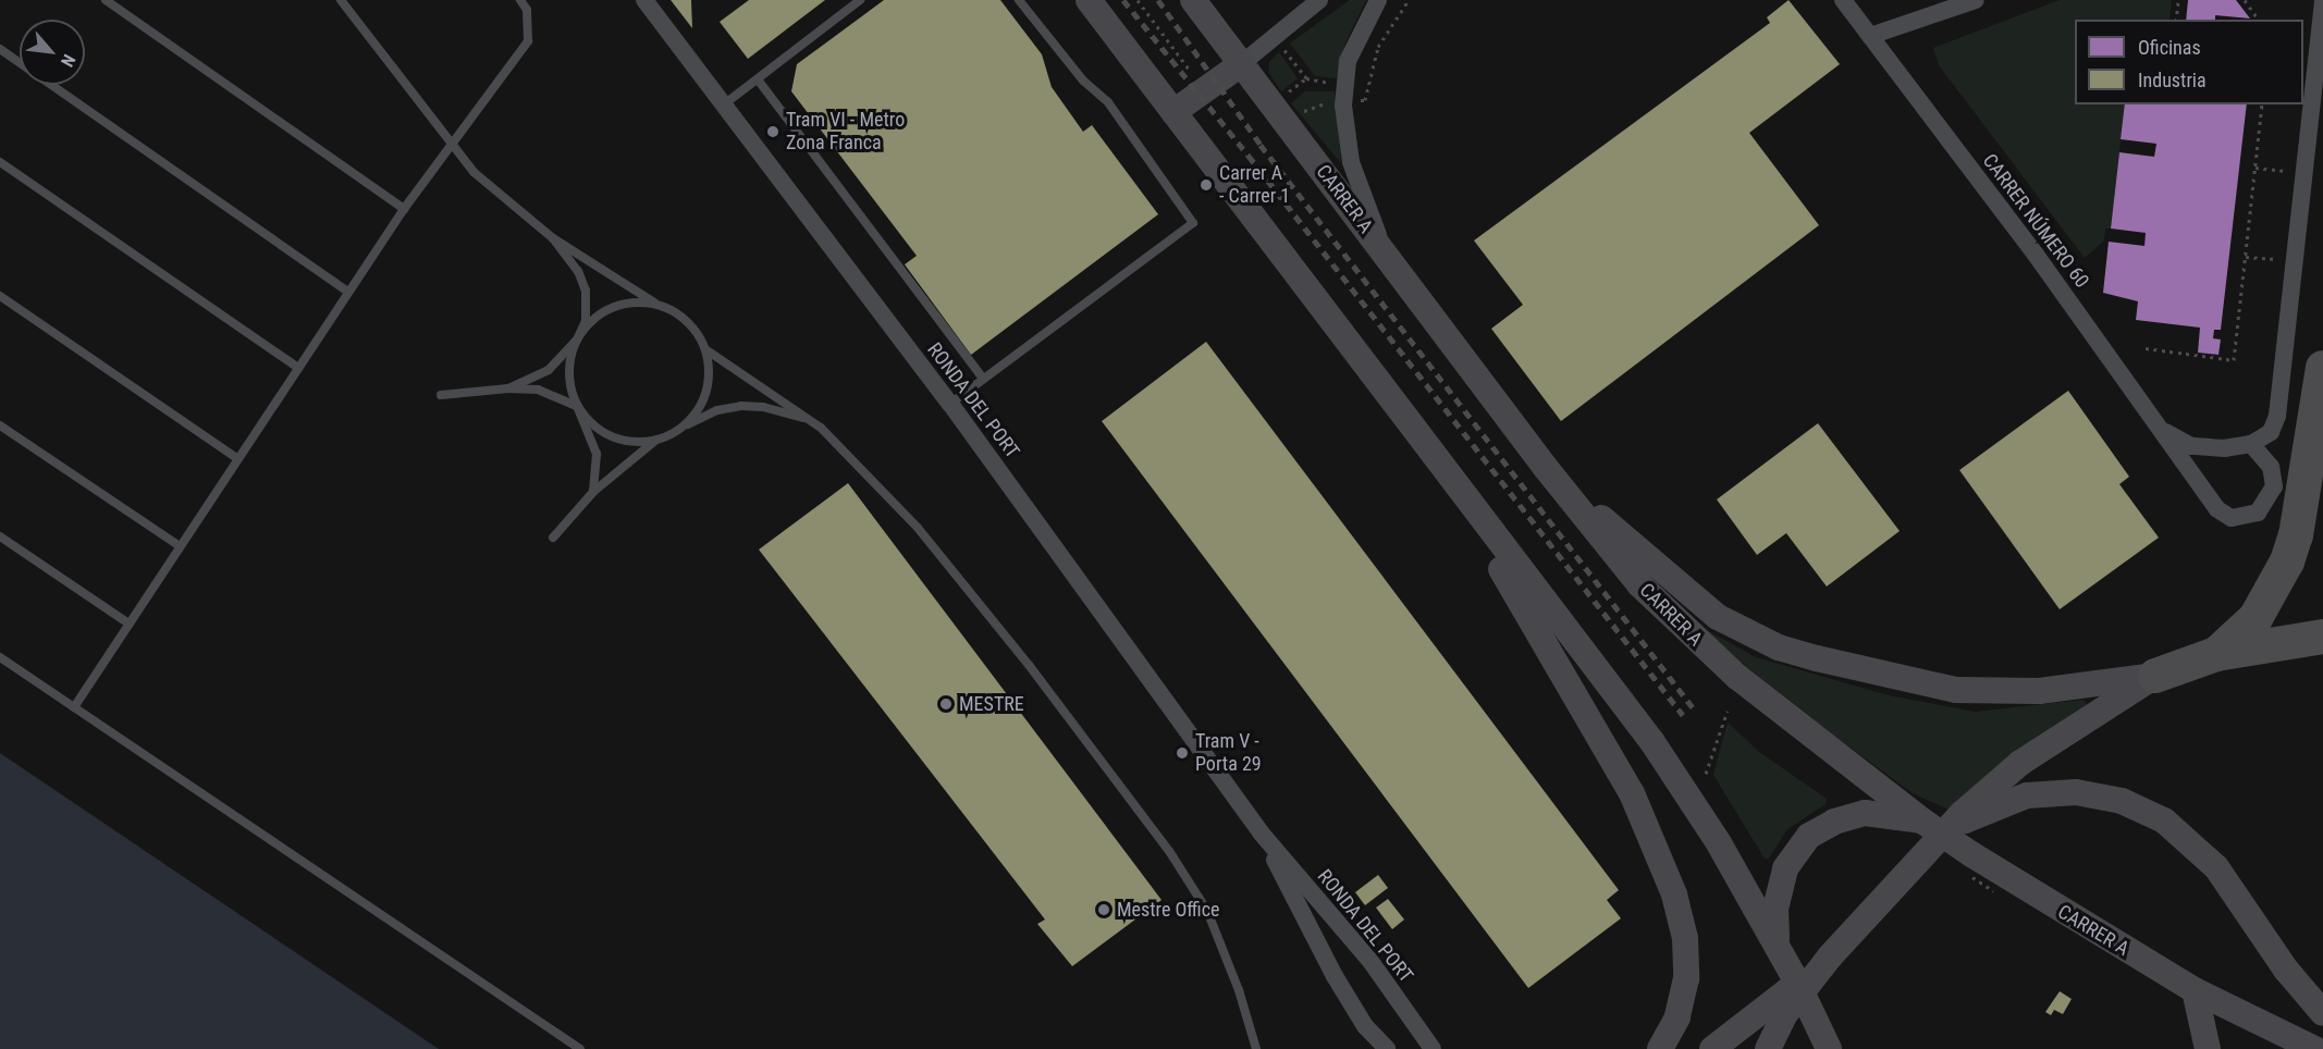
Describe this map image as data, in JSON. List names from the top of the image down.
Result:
{
  "streets": {
    "main road": ["CARRER A"],
    "street": ["CARRER NÚMERO 60", "RONDA DEL PORT"]
  },
  "places": [
    "Tram VI - Metro Zona Franca",
    "Carrer A - Carrer 1",
    "MESTRE",
    "Tram V - Porta 29",
    "Mestre Office"
  ],
  "legend": ["Oficinas", "Industria"],
  "north": "bottom right"
}
